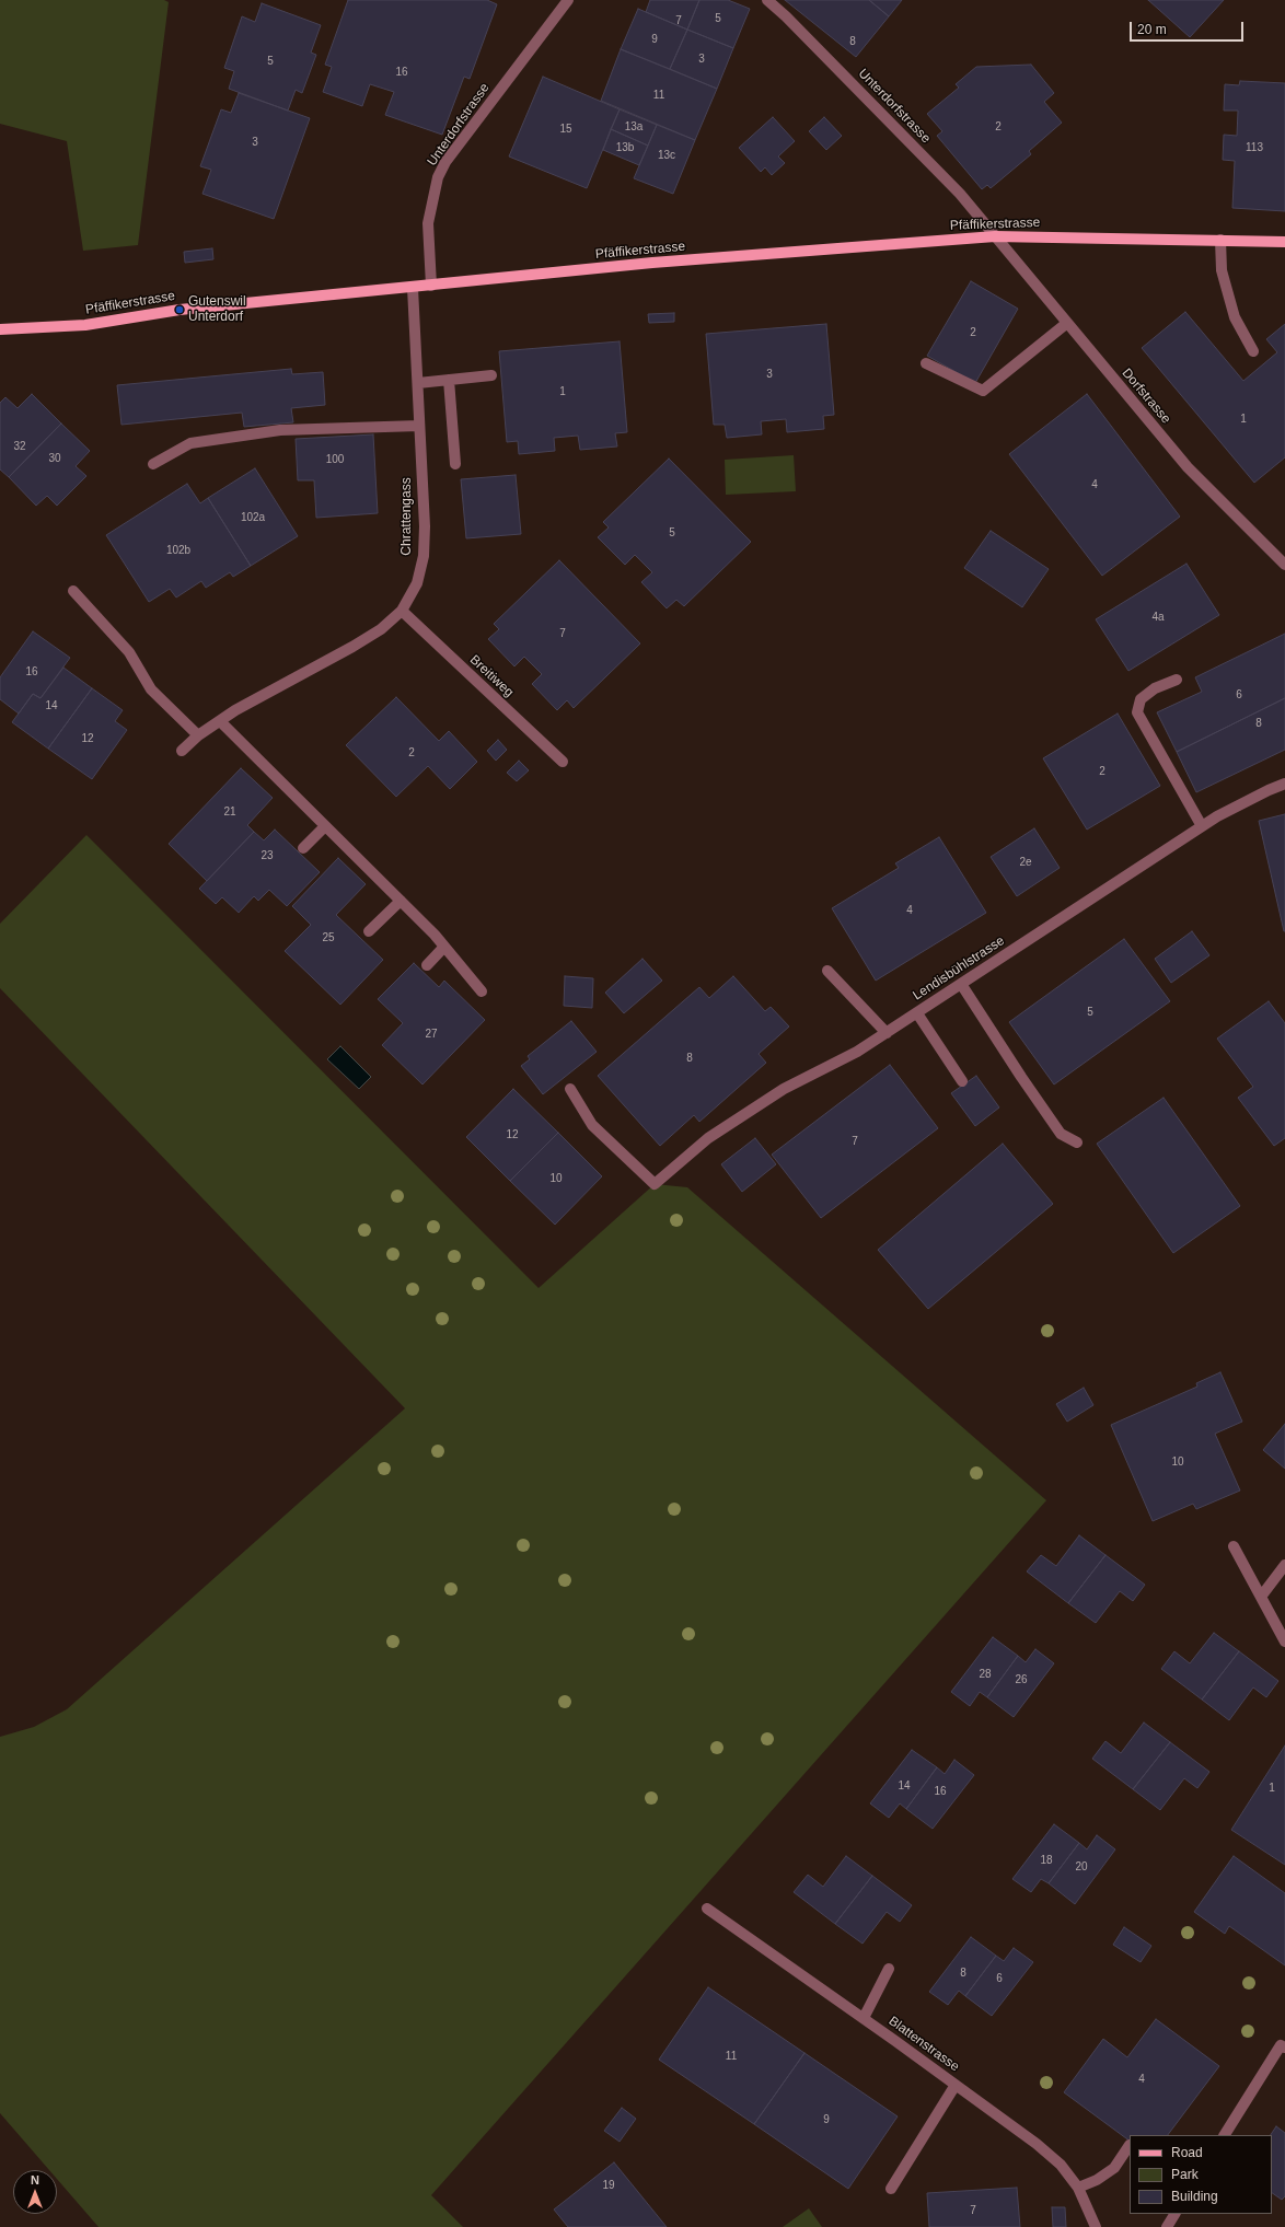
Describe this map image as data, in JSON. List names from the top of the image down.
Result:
{
  "streets": {
    "main road": ["Pfäffikerstrasse"],
    "street": [
      "Unterdorfstrasse",
      "Dorfstrasse",
      "Chrattengass",
      "Breitiweg",
      "Lendisbühlstrasse",
      "Blattenstrasse"
    ]
  },
  "crossings": [
    ["Unterdorfstrasse", "Pfäffikerstrasse"],
    ["Unterdorfstrasse", "Dorfstrasse"],
    ["Pfäffikerstrasse", "Dorfstrasse"],
    ["Pfäffikerstrasse", "Chrattengass"],
    ["Chrattengass", "Breitiweg"]
  ],
  "places": ["Gutenswil Unterdorf"],
  "house_numbers": [
    "5",
    "7",
    "9",
    "8",
    "3",
    "5",
    "16",
    "11",
    "13a",
    "2",
    "15",
    "3",
    "13b",
    "113",
    "13c",
    "2",
    "3",
    "1",
    "1",
    "32",
    "30",
    "100",
    "4",
    "102a",
    "5",
    "102b",
    "4a",
    "7",
    "16",
    "6",
    "14",
    "8",
    "12",
    "2",
    "2",
    "21",
    "23",
    "2e",
    "4",
    "25",
    "5",
    "27",
    "8",
    "12",
    "7",
    "10",
    "10",
    "28",
    "26",
    "14",
    "1",
    "16",
    "18",
    "20",
    "8",
    "6",
    "11",
    "4",
    "9",
    "19",
    "7"
  ],
  "legend": ["Road", "Park", "Building"],
  "scale_bar": "20 m",
  "north": "top"
}
